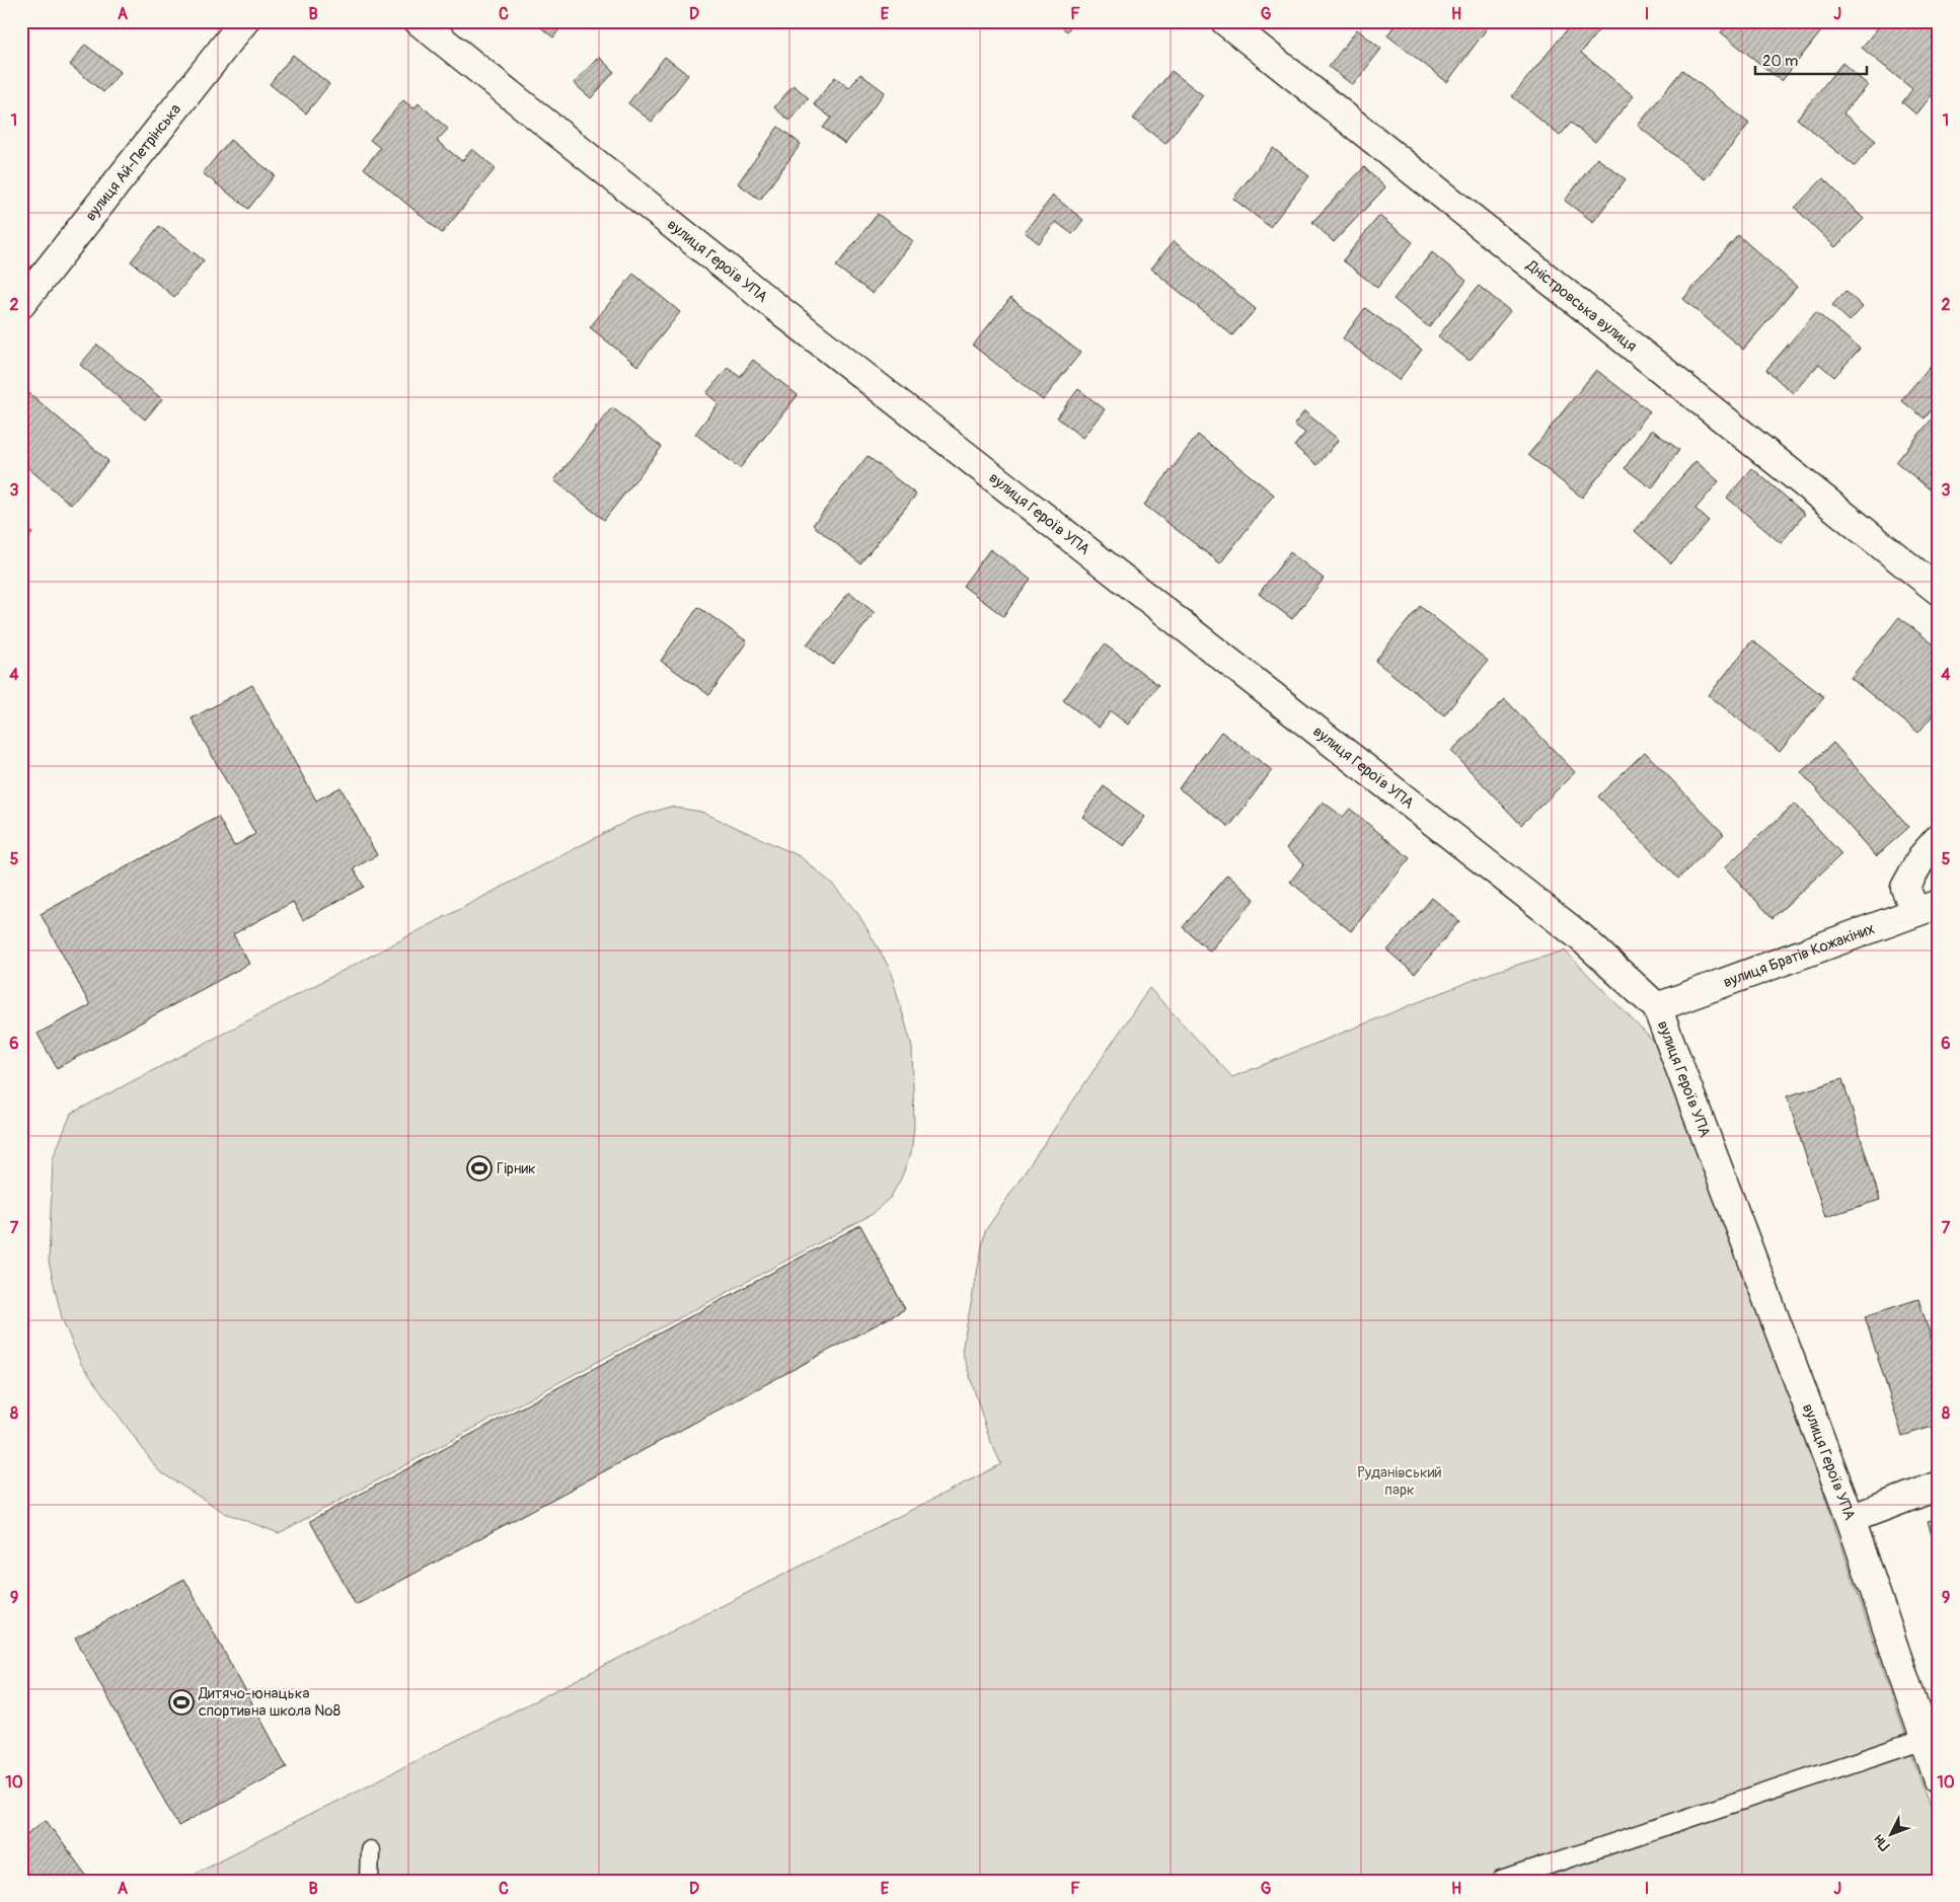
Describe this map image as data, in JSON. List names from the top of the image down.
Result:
{
  "streets": {
    "street": [
      "вулиця Ай-Петрінська",
      "вулиця Героїв УПА",
      "Дністровська вулиця",
      "вулиця Братів Кожакіних"
    ]
  },
  "crossings": [
    ["вулиця Героїв УПА", "вулиця Братів Кожакіних"]
  ],
  "parks": ["Руданівський парк"],
  "places": {
    "sports": ["Гірник", "Дитячо-юнацька спортивна школа №8"]
  },
  "scale_bar": "20 m",
  "north": "bottom left",
  "grid": {
    "columns": [
      "A",
      "B",
      "C",
      "D",
      "E",
      "F",
      "G",
      "H",
      "I",
      "J"
    ],
    "rows": [
      "1",
      "2",
      "3",
      "4",
      "5",
      "6",
      "7",
      "8",
      "9",
      "10"
    ]
  }
}
